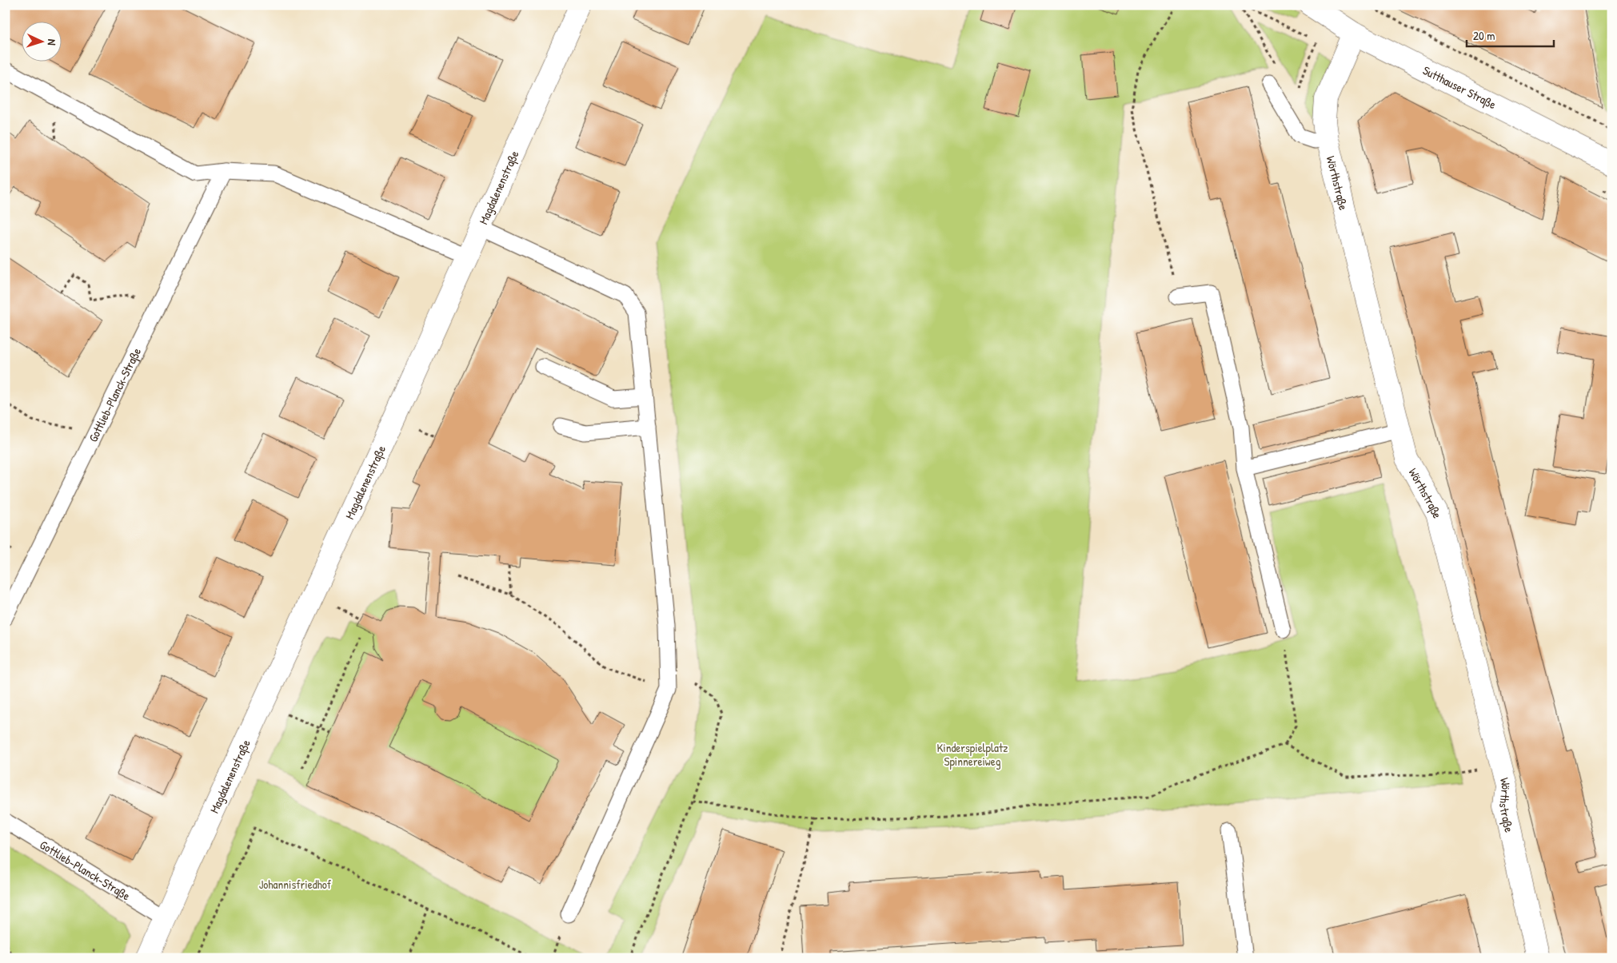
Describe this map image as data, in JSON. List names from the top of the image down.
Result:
{
  "streets": {
    "street": ["Sutthauser Straße", "Wörthstraße", "Magdalenenstraße"],
    "lane": ["Gottlieb-Planck-Straße"]
  },
  "crossings": [
    ["Sutthauser Straße", "Wörthstraße"],
    ["Magdalenenstraße", "Gottlieb-Planck-Straße"]
  ],
  "parks": ["Kinderspielplatz Spinnereiweg", "Johannisfriedhof"],
  "scale_bar": "20 m",
  "north": "right"
}
